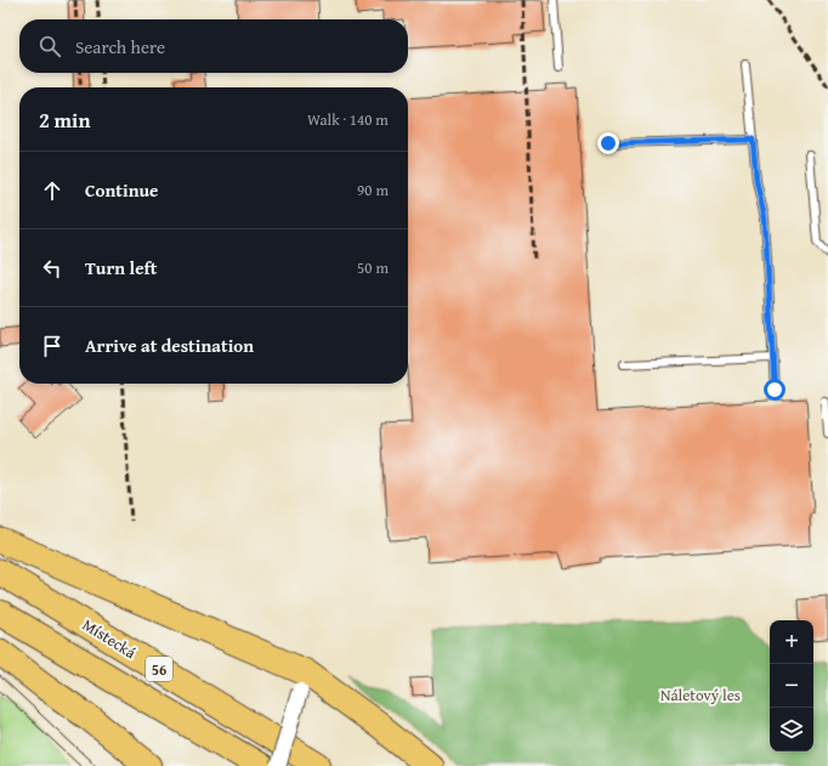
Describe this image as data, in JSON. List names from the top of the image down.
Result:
{
  "streets": {
    "highway": ["Místecká", "56"]
  },
  "parks": ["Náletový les"],
  "page": {
    "search": "Search here",
    "heading": ["2 min", "Walk · 140 m"],
    "list": [
      ["Continue", "90 m"],
      ["Turn left", "50 m"],
      "Arrive at destination"
    ],
    "map_buttons": ["+", "−"]
  }
}
